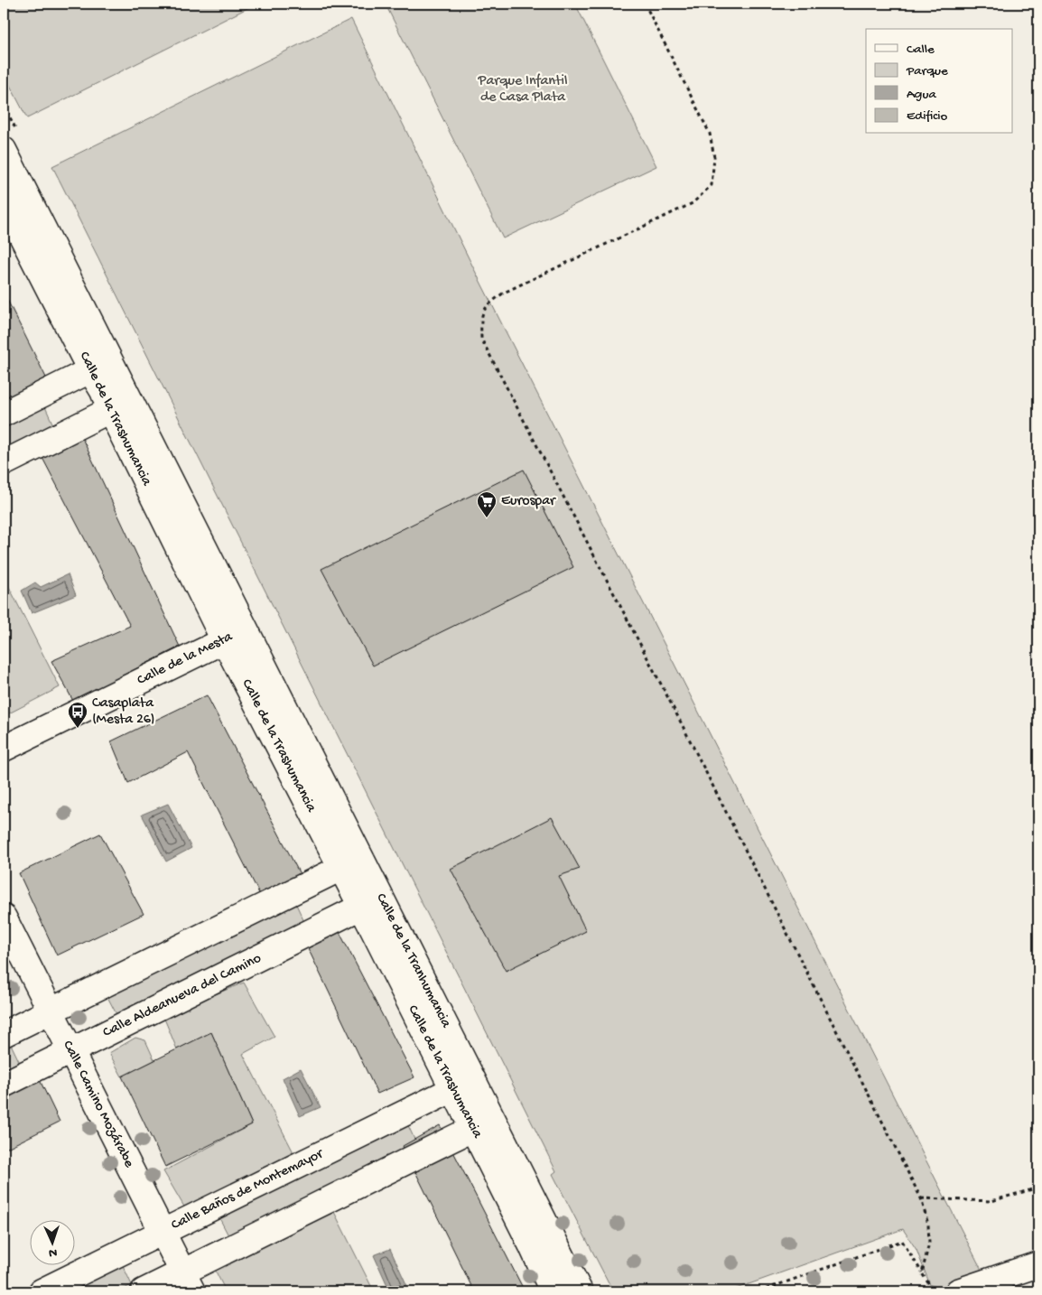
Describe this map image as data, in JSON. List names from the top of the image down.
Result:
{
  "streets": {
    "street": [
      "Calle de la Trashumancia",
      "Calle de la Mesta",
      "Calle de la Tranhumancia",
      "Calle Aldeanueva del Camino",
      "Calle Camino Mozárabe",
      "Calle Baños de Montemayor"
    ]
  },
  "crossings": [
    ["Calle de la Trashumancia", "Calle de la Mesta"],
    ["Calle de la Trashumancia", "Calle de la Tranhumancia"],
    ["Calle de la Trashumancia", "Calle Aldeanueva del Camino"],
    ["Calle de la Trashumancia", "Calle Baños de Montemayor"],
    ["Calle de la Mesta", "Calle de la Tranhumancia"],
    ["Calle Aldeanueva del Camino", "Calle Camino Mozárabe"],
    ["Calle Camino Mozárabe", "Calle Baños de Montemayor"]
  ],
  "parks": ["Parque Infantil de Casa Plata"],
  "places": {
    "supermarket": ["Eurospar"],
    "bus stop": ["Casaplata (Mesta 26)"]
  },
  "legend": [
    "Calle",
    "Parque",
    "Agua",
    "Edificio"
  ],
  "north": "bottom"
}
